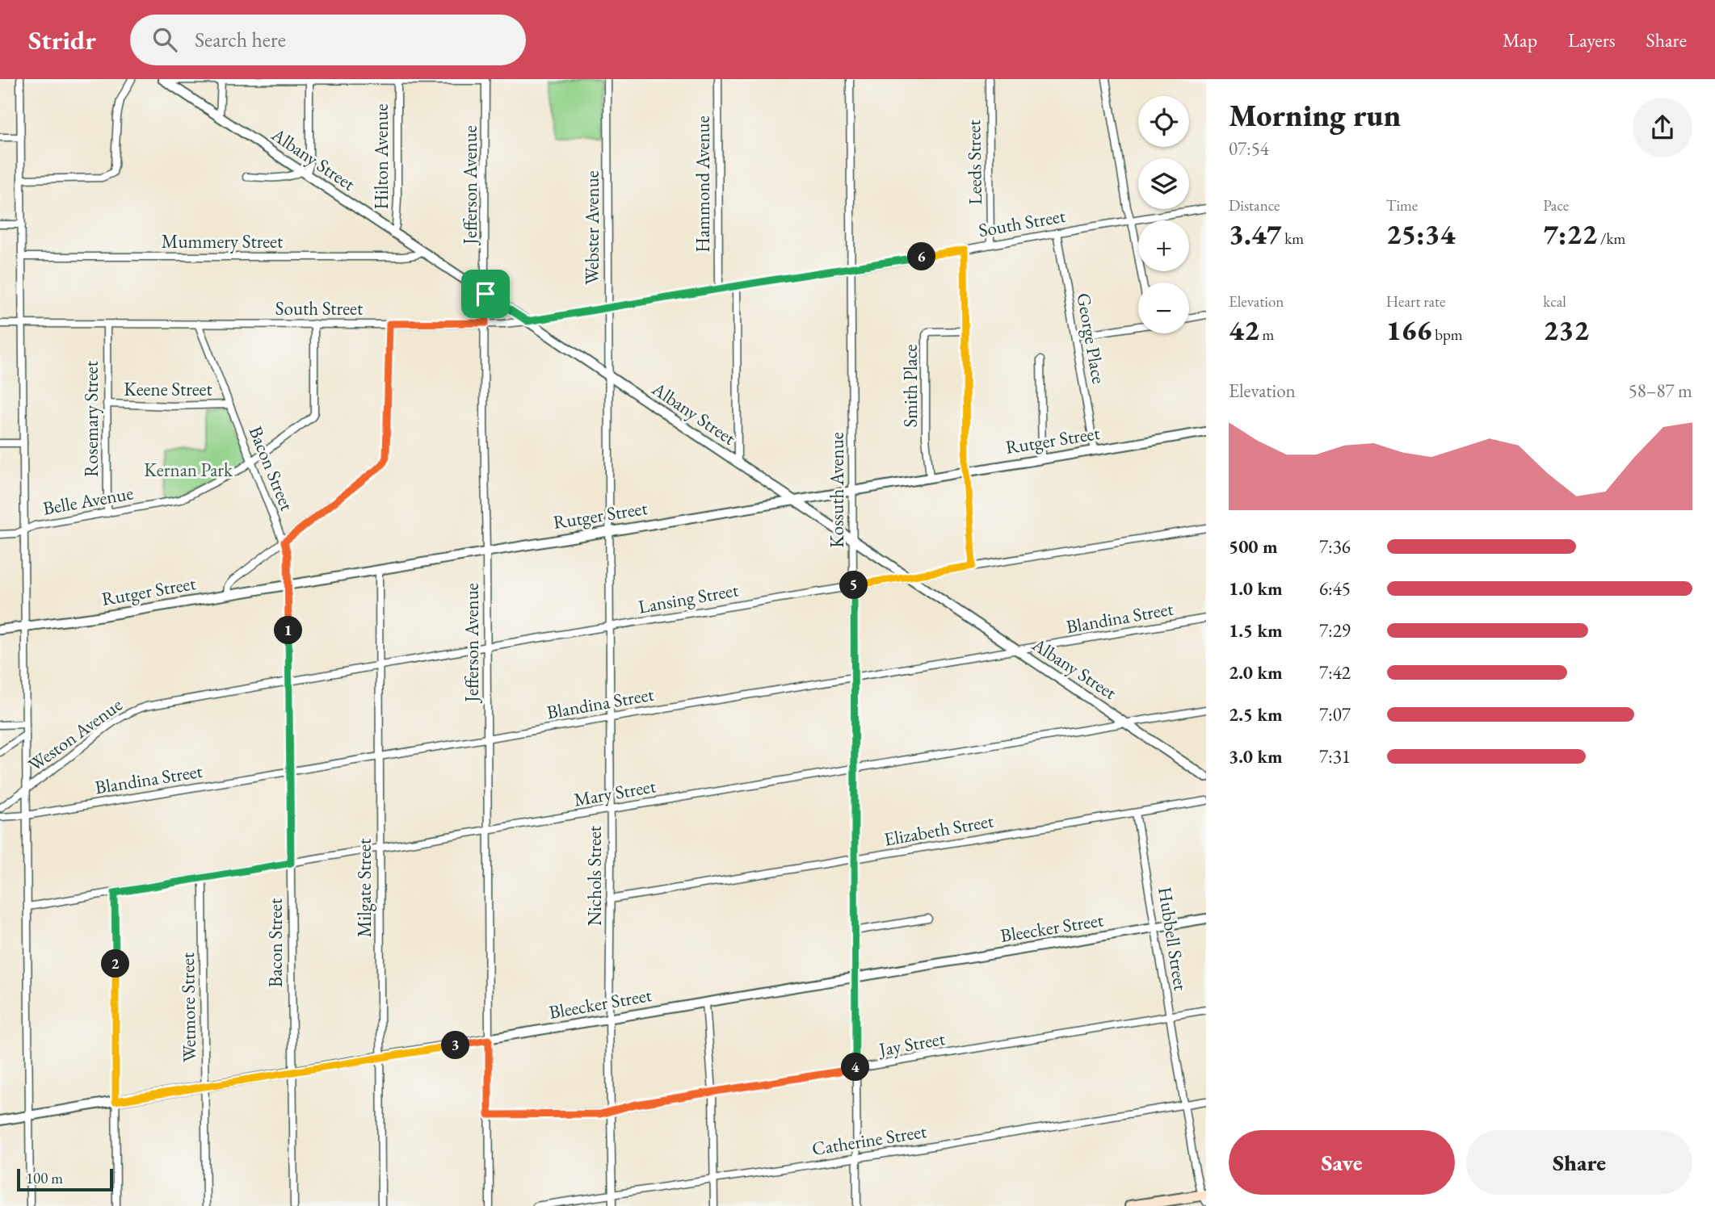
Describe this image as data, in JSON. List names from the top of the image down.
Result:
{
  "streets": {
    "street": [
      "Hilton Avenue",
      "Albany Street",
      "Leeds Street",
      "Hammond Avenue",
      "Jefferson Avenue",
      "South Street",
      "Webster Avenue",
      "Mummery Street",
      "George Place",
      "Smith Place",
      "Keene Street",
      "Rosemary Street",
      "Rutger Street",
      "Bacon Street",
      "Kossuth Avenue",
      "Belle Avenue",
      "Lansing Street",
      "Blandina Street",
      "Weston Avenue",
      "Mary Street",
      "Elizabeth Street",
      "Nichols Street",
      "Milgate Street",
      "Bleecker Street",
      "Hubbell Street",
      "Wetmore Street",
      "Jay Street",
      "Catherine Street"
    ]
  },
  "crossings": [
    ["Hilton Avenue", "Albany Street"],
    ["Albany Street", "Jefferson Avenue"],
    ["Albany Street", "South Street"],
    ["Albany Street", "Webster Avenue"],
    ["Albany Street", "Mummery Street"],
    ["Albany Street", "Rutger Street"],
    ["Albany Street", "Kossuth Avenue"],
    ["Albany Street", "Lansing Street"],
    ["Albany Street", "Blandina Street"],
    ["Albany Street", "Mary Street"],
    ["Albany Street", "Nichols Street"],
    ["Leeds Street", "South Street"],
    ["Hammond Avenue", "South Street"],
    ["Jefferson Avenue", "South Street"],
    ["Jefferson Avenue", "Rutger Street"],
    ["Jefferson Avenue", "Lansing Street"],
    ["Jefferson Avenue", "Blandina Street"],
    ["Jefferson Avenue", "Mary Street"],
    ["Jefferson Avenue", "Bleecker Street"],
    ["Jefferson Avenue", "Jay Street"],
    ["South Street", "Webster Avenue"],
    ["South Street", "George Place"],
    ["South Street", "Rosemary Street"],
    ["South Street", "Bacon Street"],
    ["South Street", "Kossuth Avenue"],
    ["South Street", "Belle Avenue"],
    ["Webster Avenue", "Nichols Street"],
    ["George Place", "Rutger Street"],
    ["Smith Place", "Rutger Street"],
    ["Keene Street", "Rosemary Street"],
    ["Keene Street", "Bacon Street"],
    ["Rosemary Street", "Belle Avenue"],
    ["Rutger Street", "Bacon Street"],
    ["Rutger Street", "Kossuth Avenue"],
    ["Rutger Street", "Nichols Street"],
    ["Rutger Street", "Milgate Street"],
    ["Bacon Street", "Belle Avenue"],
    ["Bacon Street", "Lansing Street"],
    ["Bacon Street", "Blandina Street"],
    ["Bacon Street", "Mary Street"],
    ["Bacon Street", "Bleecker Street"],
    ["Kossuth Avenue", "Lansing Street"],
    ["Kossuth Avenue", "Blandina Street"],
    ["Kossuth Avenue", "Mary Street"],
    ["Kossuth Avenue", "Elizabeth Street"],
    ["Kossuth Avenue", "Bleecker Street"],
    ["Kossuth Avenue", "Jay Street"],
    ["Kossuth Avenue", "Catherine Street"],
    ["Lansing Street", "Weston Avenue"],
    ["Lansing Street", "Nichols Street"],
    ["Lansing Street", "Milgate Street"],
    ["Blandina Street", "Nichols Street"],
    ["Blandina Street", "Milgate Street"],
    ["Mary Street", "Nichols Street"],
    ["Mary Street", "Milgate Street"],
    ["Mary Street", "Wetmore Street"],
    ["Elizabeth Street", "Nichols Street"],
    ["Elizabeth Street", "Hubbell Street"],
    ["Nichols Street", "Bleecker Street"],
    ["Nichols Street", "Jay Street"],
    ["Nichols Street", "Catherine Street"],
    ["Milgate Street", "Bleecker Street"],
    ["Bleecker Street", "Hubbell Street"],
    ["Bleecker Street", "Wetmore Street"],
    ["Hubbell Street", "Jay Street"],
    ["Hubbell Street", "Catherine Street"]
  ],
  "parks": ["Kernan Park"],
  "scale_bar": "100 m",
  "page": {
    "header": "Stridr",
    "search": "Search here",
    "nav": ["Map", "Layers", "Share"],
    "heading": ["Morning run", "07:54"],
    "map_buttons": ["+", "−"],
    "stats": [
      ["Distance", "3.47 km"],
      ["Time", "25:34"],
      ["Pace", "7:22 /km"],
      ["Elevation", "42 m"],
      ["Heart rate", "166 bpm"],
      ["kcal", "232"]
    ],
    "pins": [
      "6",
      "5",
      "1",
      "2",
      "3",
      "4"
    ],
    "chart": ["Elevation", "58–87 m"],
    "list": [
      {
        "name": "500 m",
        "note": "7:36"
      },
      {
        "name": "1.0 km",
        "note": "6:45"
      },
      {
        "name": "1.5 km",
        "note": "7:29"
      },
      {
        "name": "2.0 km",
        "note": "7:42"
      },
      {
        "name": "2.5 km",
        "note": "7:07"
      },
      {
        "name": "3.0 km",
        "note": "7:31"
      }
    ],
    "buttons": ["Save", "Share"],
    "scale": "100 m"
  }
}
